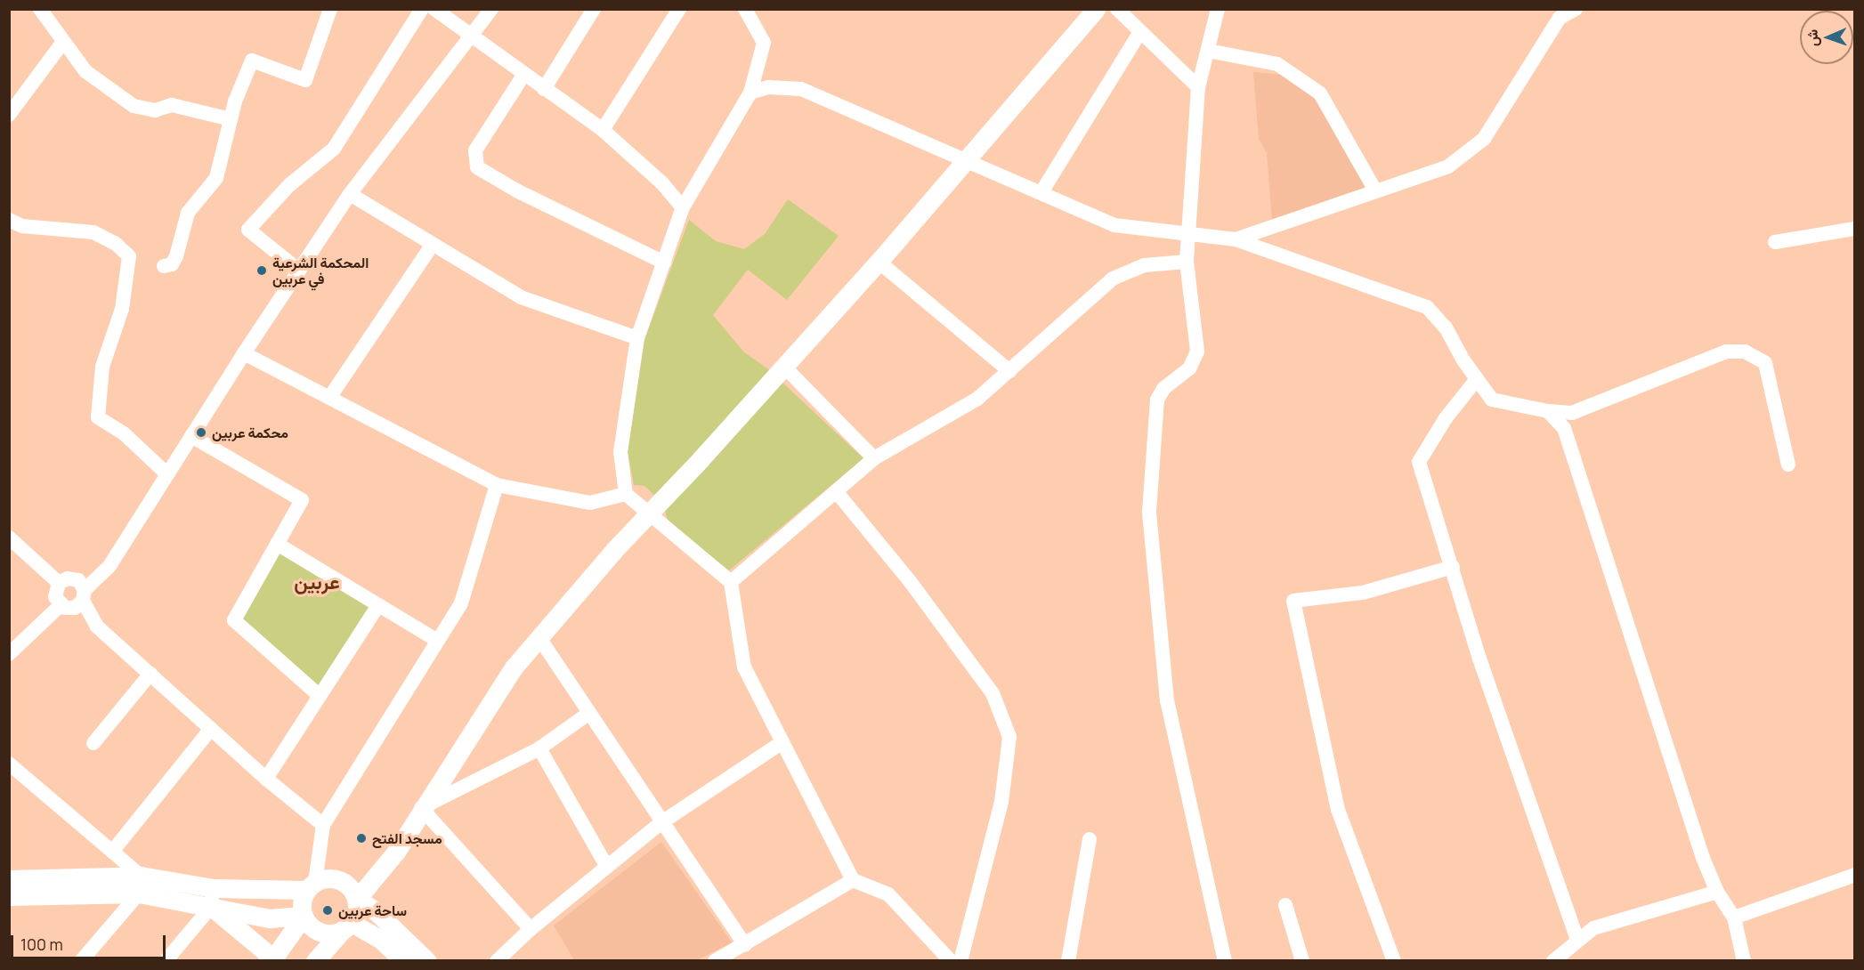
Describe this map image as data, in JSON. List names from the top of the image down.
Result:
{
  "districts": ["عربين"],
  "places": [
    "المحكمة الشرعية في عربين",
    "محكمة عربين",
    "مسجد الفتح",
    "ساحة عربين"
  ],
  "scale_bar": "100 m",
  "north": "left"
}
